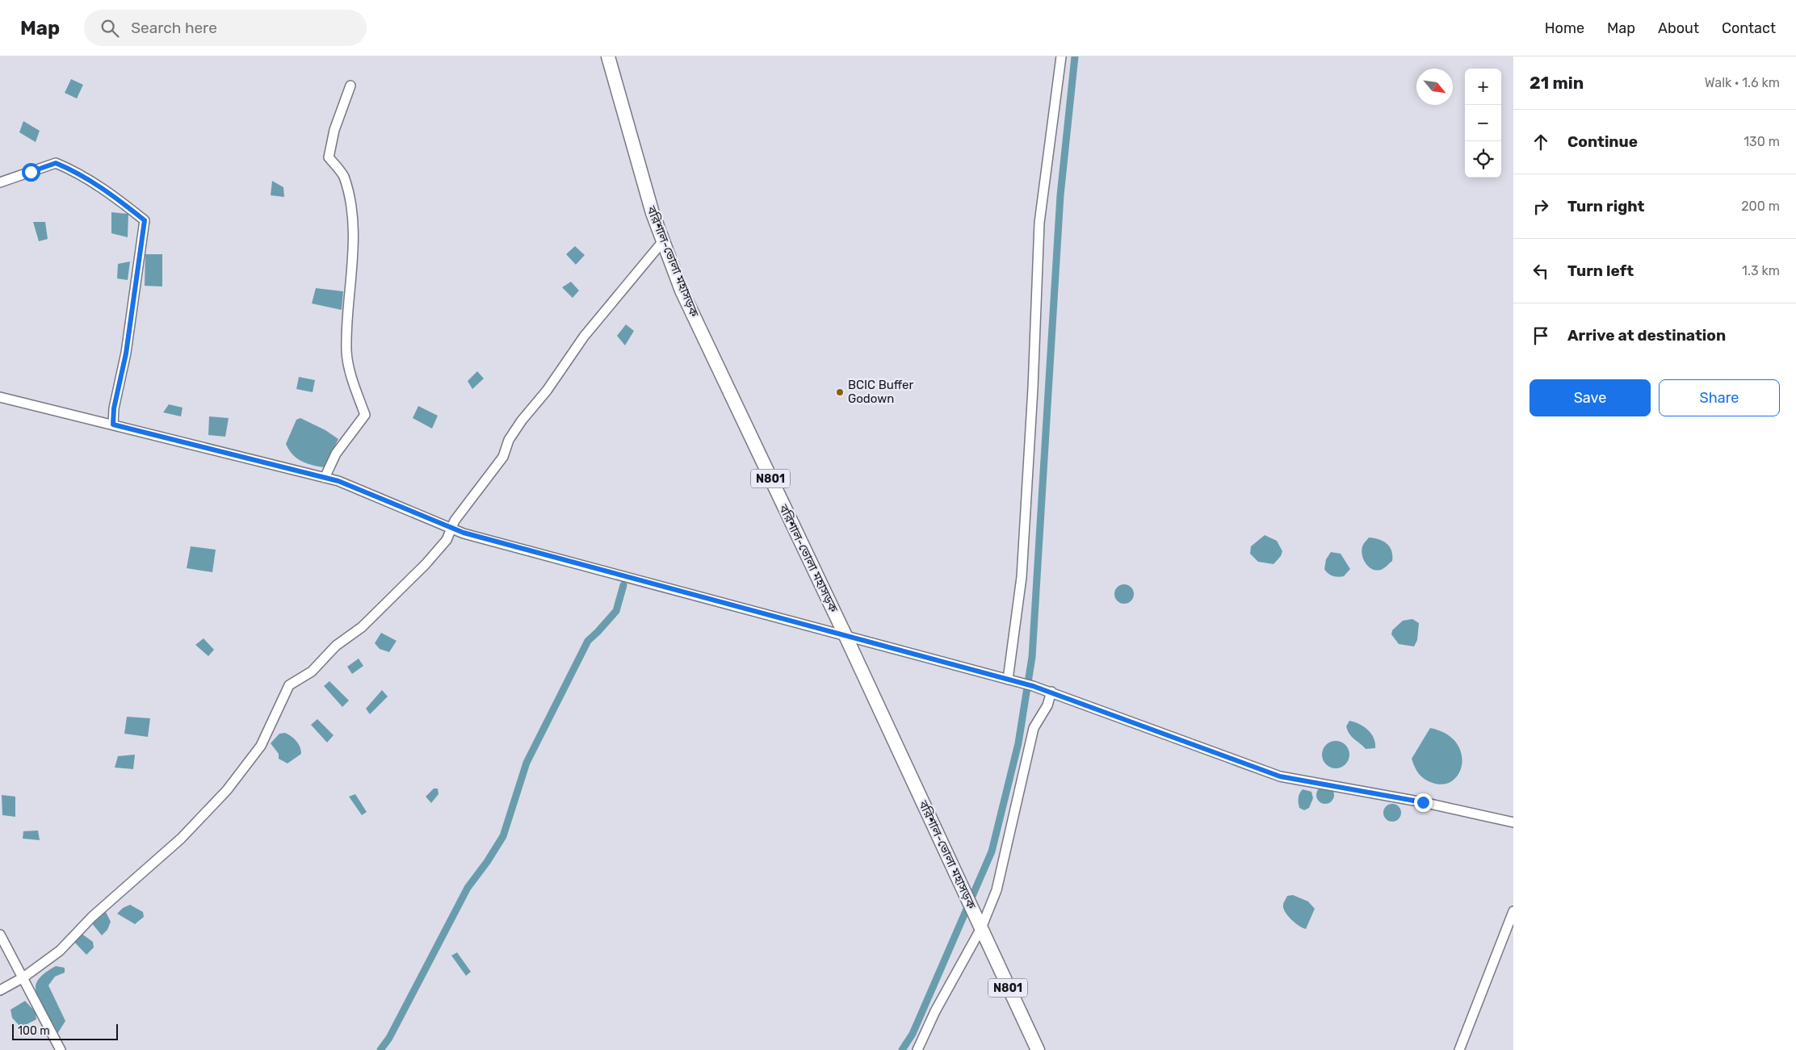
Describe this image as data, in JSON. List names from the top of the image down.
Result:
{
  "streets": {
    "highway": ["বরিশাল-ভোলা মহাসড়ক", "N801"]
  },
  "places": ["BCIC Buffer Godown"],
  "scale_bar": "100 m",
  "north": "bottom right",
  "page": {
    "header": "Map",
    "search": "Search here",
    "nav": [
      "Home",
      "Map",
      "About",
      "Contact"
    ],
    "heading": ["21 min", "Walk · 1.6 km"],
    "map_buttons": ["+", "−"],
    "list": [
      ["Continue", "130 m"],
      ["Turn right", "200 m"],
      ["Turn left", "1.3 km"],
      "Arrive at destination"
    ],
    "buttons": ["Save", "Share"],
    "scale": "100 m"
  }
}
